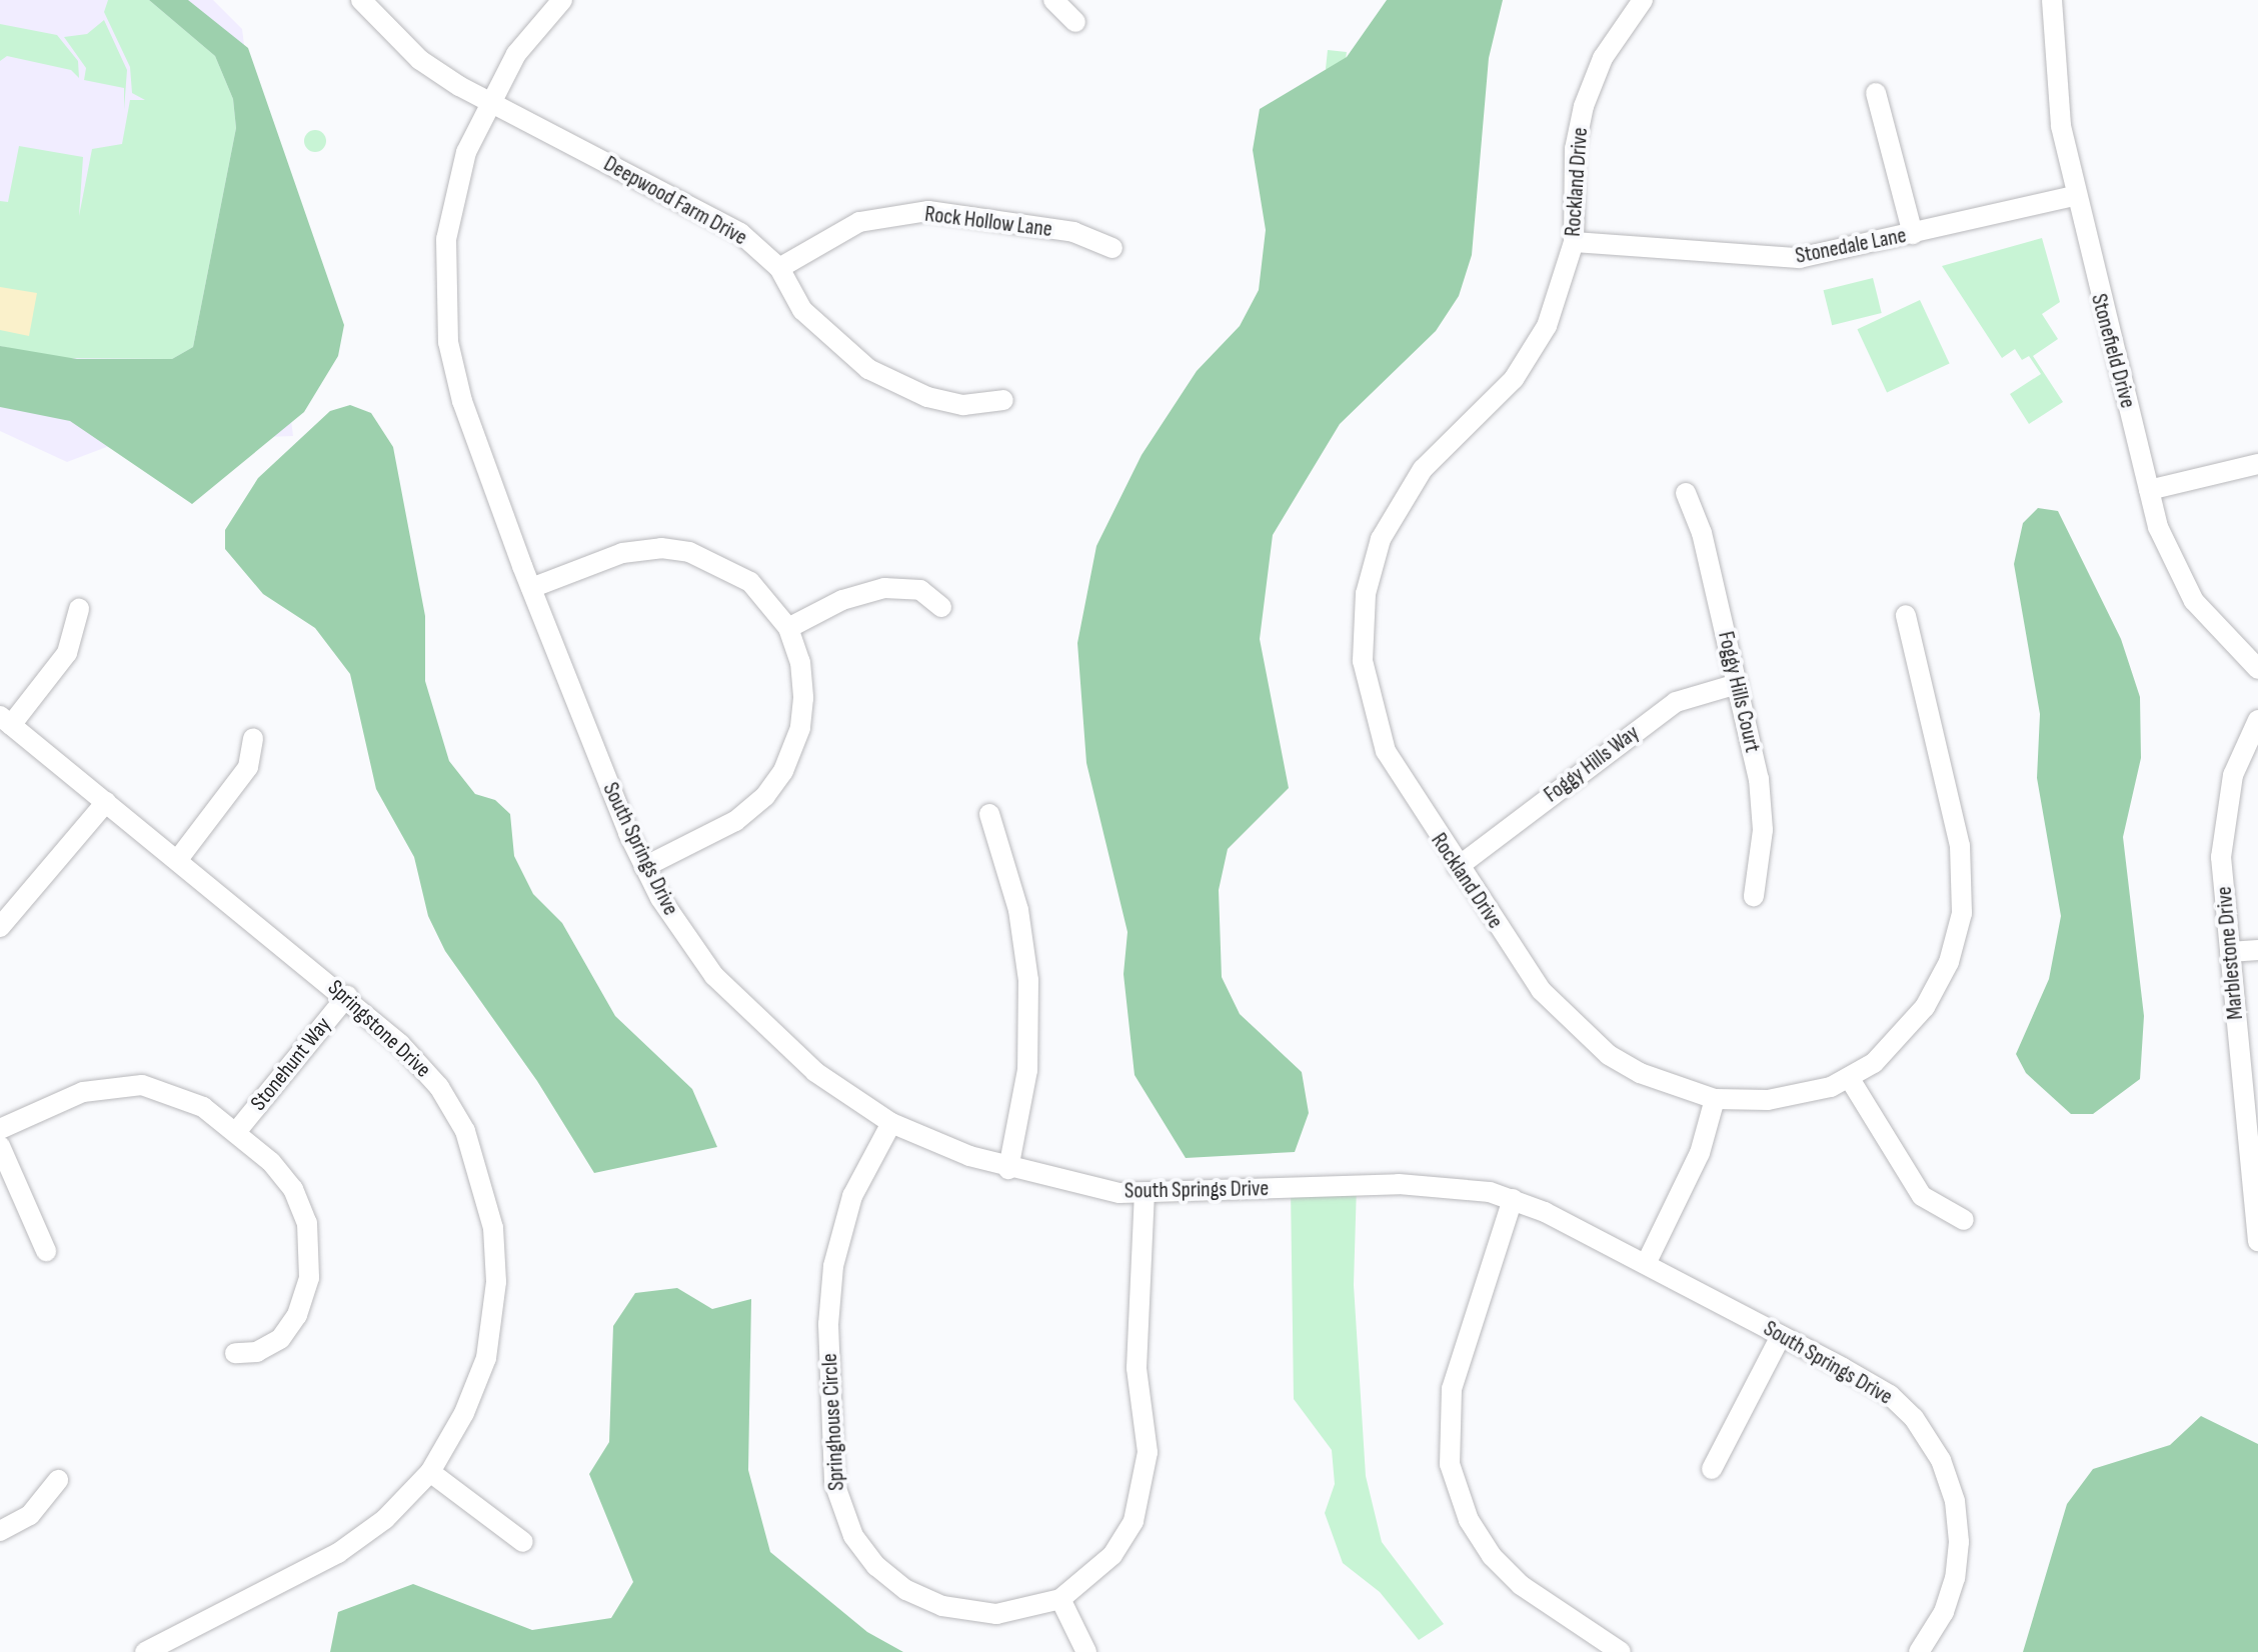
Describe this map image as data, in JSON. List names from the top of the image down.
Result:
{
  "streets": {
    "street": [
      "Rockland Drive",
      "Deepwood Farm Drive",
      "Rock Hollow Lane",
      "Stonedale Lane",
      "Stonefield Drive",
      "Foggy Hills Court",
      "Foggy Hills Way",
      "South Springs Drive",
      "Marblestone Drive",
      "Springstone Drive",
      "Stonehunt Way",
      "Springhouse Circle"
    ]
  },
  "crossings": [
    ["Rockland Drive", "Stonedale Lane"],
    ["Rockland Drive", "Foggy Hills Way"],
    ["Deepwood Farm Drive", "Rock Hollow Lane"],
    ["Deepwood Farm Drive", "South Springs Drive"],
    ["Stonedale Lane", "Stonefield Drive"],
    ["Foggy Hills Court", "Foggy Hills Way"],
    ["South Springs Drive", "Springhouse Circle"],
    ["Springstone Drive", "Stonehunt Way"]
  ]
}
